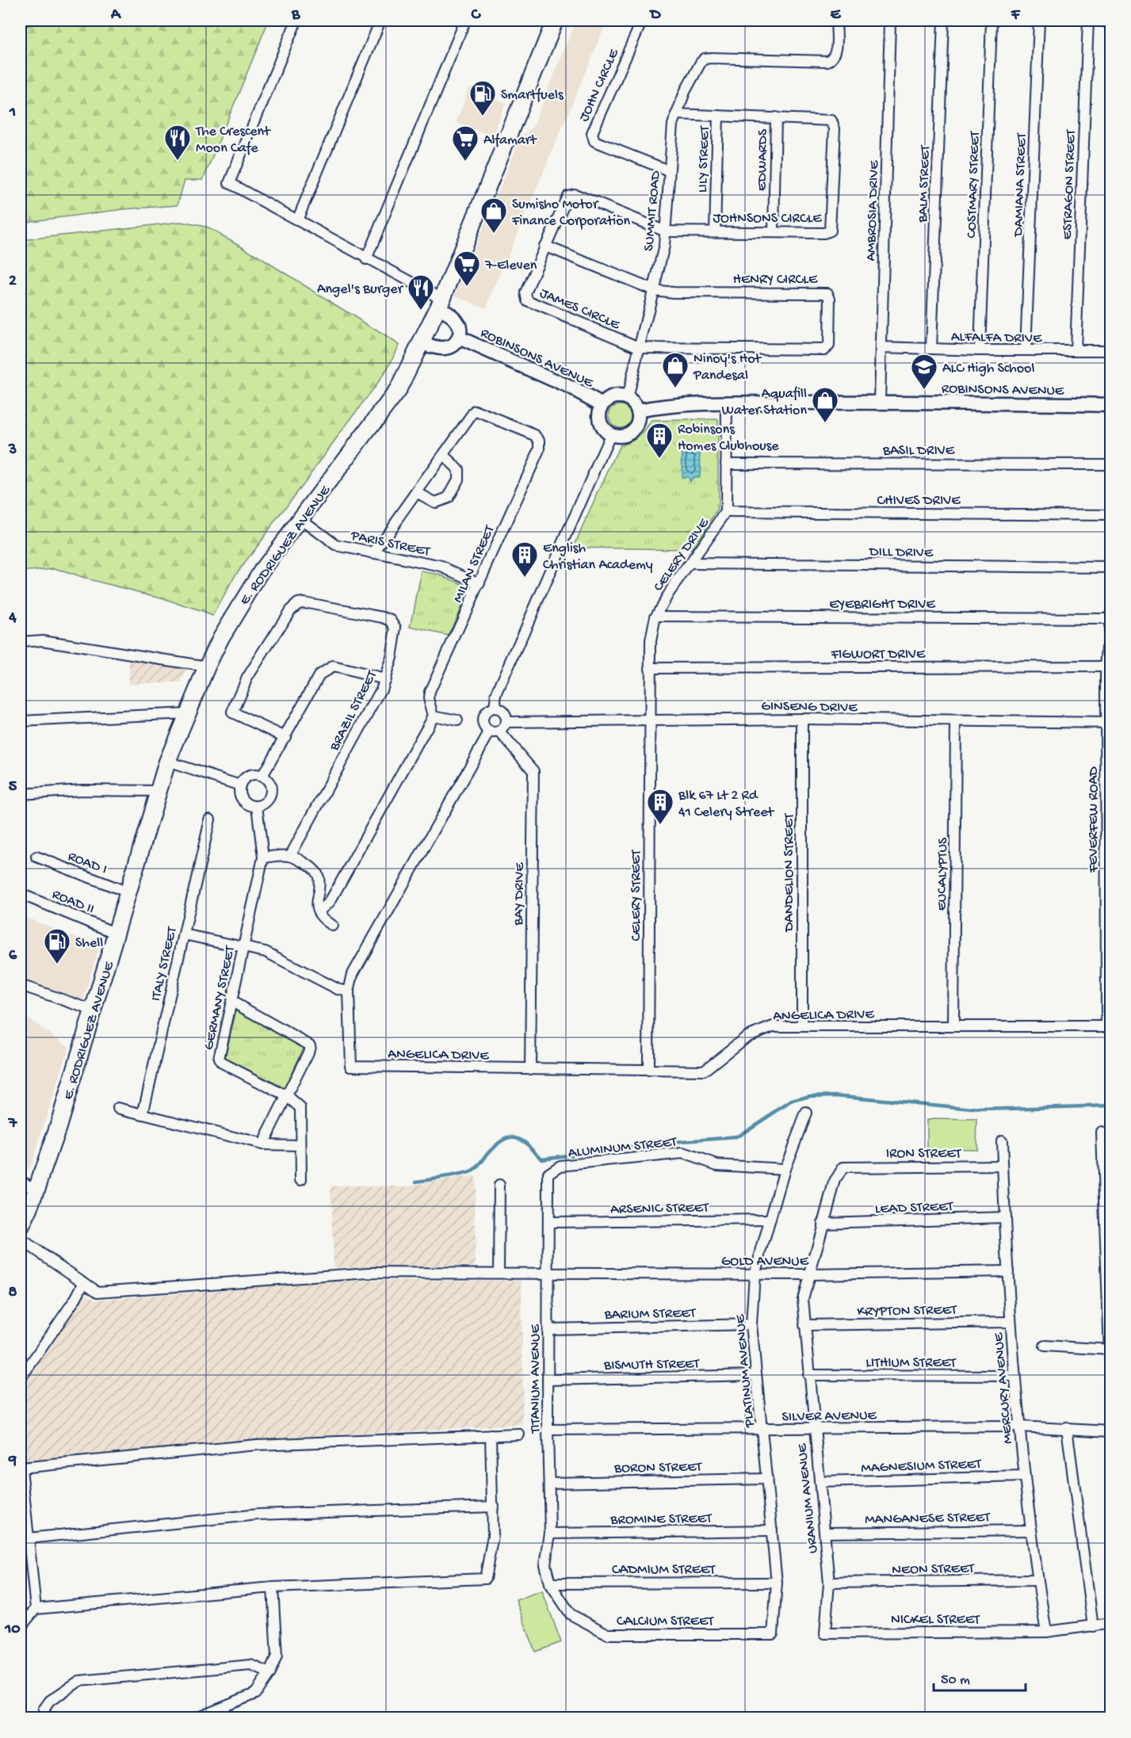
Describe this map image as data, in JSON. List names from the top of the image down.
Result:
{
  "streets": {
    "main road": ["E. RODRIGUEZ AVENUE"],
    "street": [
      "JOHN CIRCLE",
      "LILY STREET",
      "EDWARDS",
      "BALM STREET",
      "COSTMARY STREET",
      "DAMIANA STREET",
      "ESTRAGON STREET",
      "SUMMIT ROAD",
      "AMBROSIA DRIVE",
      "JOHNSONS CIRCLE",
      "HENRY CIRCLE",
      "JAMES CIRCLE",
      "ALFALFA DRIVE",
      "ROBINSONS AVENUE",
      "BASIL DRIVE",
      "CHIVES DRIVE",
      "PARIS STREET",
      "DILL DRIVE",
      "CELERY DRIVE",
      "MILAN STREET",
      "EYEBRIGHT DRIVE",
      "FIGWORT DRIVE",
      "GINSENG DRIVE",
      "BRAZIL STREET",
      "FEVERFEW ROAD",
      "ROAD I",
      "DANDELION STREET",
      "EUCALYPTUS",
      "BAY DRIVE",
      "CELERY STREET",
      "ROAD II",
      "ITALY STREET",
      "GERMANY STREET",
      "ANGELICA DRIVE",
      "ALUMINUM STREET",
      "IRON STREET",
      "LEAD STREET",
      "ARSENIC STREET",
      "GOLD AVENUE",
      "KRYPTON STREET",
      "BARIUM STREET",
      "LITHIUM STREET",
      "BISMUTH STREET",
      "PLATINUM AVENUE",
      "TITANIUM AVENUE",
      "MERCURY AVENUE",
      "SILVER AVENUE",
      "MAGNESIUM STREET",
      "BORON STREET",
      "URANIUM AVENUE",
      "MANGANESE STREET",
      "BROMINE STREET",
      "NEON STREET",
      "CADMIUM STREET",
      "NICKEL STREET",
      "CALCIUM STREET"
    ]
  },
  "crossings": [
    ["JOHN CIRCLE", "SUMMIT ROAD"],
    ["LILY STREET", "JOHNSONS CIRCLE"],
    ["EDWARDS", "JOHNSONS CIRCLE"],
    ["BALM STREET", "ALFALFA DRIVE"],
    ["COSTMARY STREET", "ALFALFA DRIVE"],
    ["DAMIANA STREET", "ALFALFA DRIVE"],
    ["ESTRAGON STREET", "ALFALFA DRIVE"],
    ["SUMMIT ROAD", "JOHNSONS CIRCLE"],
    ["SUMMIT ROAD", "HENRY CIRCLE"],
    ["SUMMIT ROAD", "JAMES CIRCLE"],
    ["SUMMIT ROAD", "ROBINSONS AVENUE"],
    ["AMBROSIA DRIVE", "ALFALFA DRIVE"],
    ["AMBROSIA DRIVE", "ROBINSONS AVENUE"],
    ["JOHNSONS CIRCLE", "JAMES CIRCLE"],
    ["HENRY CIRCLE", "JAMES CIRCLE"],
    ["ROBINSONS AVENUE", "E. RODRIGUEZ AVENUE"],
    ["ROBINSONS AVENUE", "CELERY DRIVE"],
    ["BASIL DRIVE", "CELERY DRIVE"],
    ["CHIVES DRIVE", "CELERY DRIVE"],
    ["PARIS STREET", "E. RODRIGUEZ AVENUE"],
    ["PARIS STREET", "MILAN STREET"],
    ["E. RODRIGUEZ AVENUE", "ROAD I"],
    ["E. RODRIGUEZ AVENUE", "ROAD II"],
    ["DILL DRIVE", "CELERY DRIVE"],
    ["CELERY DRIVE", "EYEBRIGHT DRIVE"],
    ["CELERY DRIVE", "FIGWORT DRIVE"],
    ["CELERY DRIVE", "GINSENG DRIVE"],
    ["CELERY DRIVE", "CELERY STREET"],
    ["EYEBRIGHT DRIVE", "FEVERFEW ROAD"],
    ["FIGWORT DRIVE", "FEVERFEW ROAD"],
    ["GINSENG DRIVE", "FEVERFEW ROAD"],
    ["GINSENG DRIVE", "DANDELION STREET"],
    ["GINSENG DRIVE", "EUCALYPTUS"],
    ["GINSENG DRIVE", "BAY DRIVE"],
    ["GINSENG DRIVE", "CELERY STREET"],
    ["FEVERFEW ROAD", "ANGELICA DRIVE"],
    ["DANDELION STREET", "ANGELICA DRIVE"],
    ["EUCALYPTUS", "ANGELICA DRIVE"],
    ["BAY DRIVE", "ANGELICA DRIVE"],
    ["CELERY STREET", "ANGELICA DRIVE"],
    ["ALUMINUM STREET", "PLATINUM AVENUE"],
    ["ALUMINUM STREET", "TITANIUM AVENUE"],
    ["IRON STREET", "MERCURY AVENUE"],
    ["IRON STREET", "URANIUM AVENUE"],
    ["LEAD STREET", "MERCURY AVENUE"],
    ["LEAD STREET", "URANIUM AVENUE"],
    ["ARSENIC STREET", "PLATINUM AVENUE"],
    ["ARSENIC STREET", "TITANIUM AVENUE"],
    ["GOLD AVENUE", "PLATINUM AVENUE"],
    ["GOLD AVENUE", "TITANIUM AVENUE"],
    ["GOLD AVENUE", "MERCURY AVENUE"],
    ["GOLD AVENUE", "URANIUM AVENUE"],
    ["KRYPTON STREET", "MERCURY AVENUE"],
    ["KRYPTON STREET", "URANIUM AVENUE"],
    ["BARIUM STREET", "PLATINUM AVENUE"],
    ["BARIUM STREET", "TITANIUM AVENUE"],
    ["LITHIUM STREET", "MERCURY AVENUE"],
    ["LITHIUM STREET", "URANIUM AVENUE"],
    ["BISMUTH STREET", "PLATINUM AVENUE"],
    ["BISMUTH STREET", "TITANIUM AVENUE"],
    ["PLATINUM AVENUE", "SILVER AVENUE"],
    ["PLATINUM AVENUE", "BORON STREET"],
    ["PLATINUM AVENUE", "BROMINE STREET"],
    ["PLATINUM AVENUE", "CADMIUM STREET"],
    ["PLATINUM AVENUE", "CALCIUM STREET"],
    ["TITANIUM AVENUE", "SILVER AVENUE"],
    ["TITANIUM AVENUE", "BORON STREET"],
    ["TITANIUM AVENUE", "BROMINE STREET"],
    ["TITANIUM AVENUE", "CADMIUM STREET"],
    ["TITANIUM AVENUE", "CALCIUM STREET"],
    ["MERCURY AVENUE", "SILVER AVENUE"],
    ["MERCURY AVENUE", "MAGNESIUM STREET"],
    ["MERCURY AVENUE", "MANGANESE STREET"],
    ["MERCURY AVENUE", "NEON STREET"],
    ["MERCURY AVENUE", "NICKEL STREET"],
    ["SILVER AVENUE", "URANIUM AVENUE"],
    ["MAGNESIUM STREET", "URANIUM AVENUE"],
    ["URANIUM AVENUE", "MANGANESE STREET"],
    ["URANIUM AVENUE", "NEON STREET"],
    ["URANIUM AVENUE", "NICKEL STREET"],
    ["CADMIUM STREET", "CALCIUM STREET"]
  ],
  "places": {
    "fuel station": ["Smartfuels", "Shell"],
    "restaurant": ["The Crescent Moon Cafe", "Angel's Burger"],
    "supermarket": ["Alfamart", "7-Eleven"],
    "shop": ["Sumisho Motor Finance Corporation", "Ninoy's Hot Pandesal", "Aquafill Water Station"],
    "school or university": ["ALC High School"],
    "building": ["Robinsons Homes Clubhouse", "English Christian Academy", "Blk 67 Lt 2 Rd 41 Celery Street"]
  },
  "scale_bar": "50 m",
  "grid": {
    "columns": [
      "A",
      "B",
      "C",
      "D",
      "E",
      "F"
    ],
    "rows": [
      "1",
      "2",
      "3",
      "4",
      "5",
      "6",
      "7",
      "8",
      "9",
      "10"
    ]
  }
}
